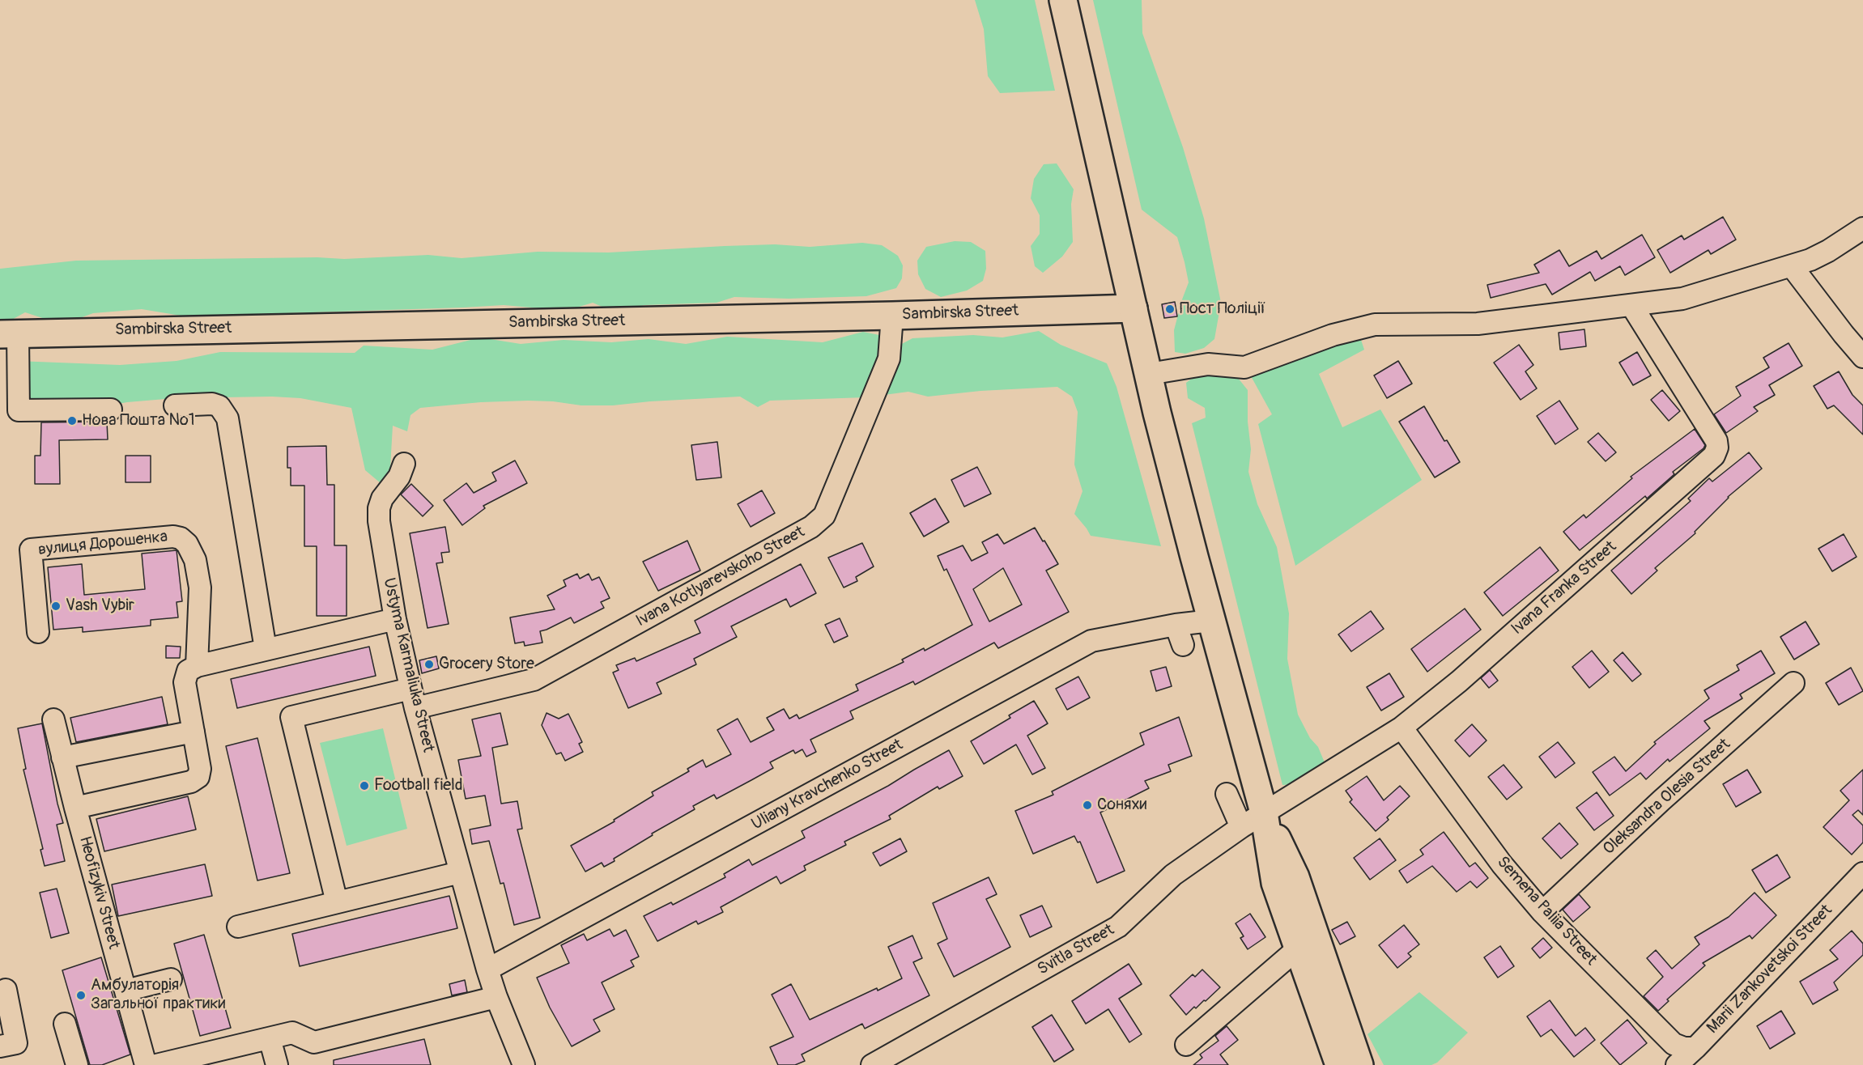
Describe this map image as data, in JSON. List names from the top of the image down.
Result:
{
  "streets": {
    "main road": ["Sambirska Street"],
    "street": [
      "вулиця Дорошенка",
      "Ivana Kotlyarevskoho Street",
      "Ivana Franka Street",
      "Ustyma Karmaliuka Street",
      "Uliany Kravchenko Street",
      "Oleksandra Olesia Street",
      "Heofizykiv Street",
      "Semena Paliia Street",
      "Svitla Street",
      "Marii Zankovetskoi Street"
    ]
  },
  "crossings": [
    ["Sambirska Street", "Ivana Kotlyarevskoho Street"],
    ["Ivana Kotlyarevskoho Street", "Ustyma Karmaliuka Street"],
    ["Ivana Franka Street", "Semena Paliia Street"],
    ["Ivana Franka Street", "Svitla Street"],
    ["Ustyma Karmaliuka Street", "Uliany Kravchenko Street"],
    ["Oleksandra Olesia Street", "Semena Paliia Street"],
    ["Semena Paliia Street", "Marii Zankovetskoi Street"]
  ],
  "places": [
    "Пост Поліції",
    "Нова Пошта №1",
    "Vash Vybir",
    "Grocery Store",
    "Football field",
    "Соняхи",
    "Амбулаторія Загальної практики"
  ]
}
